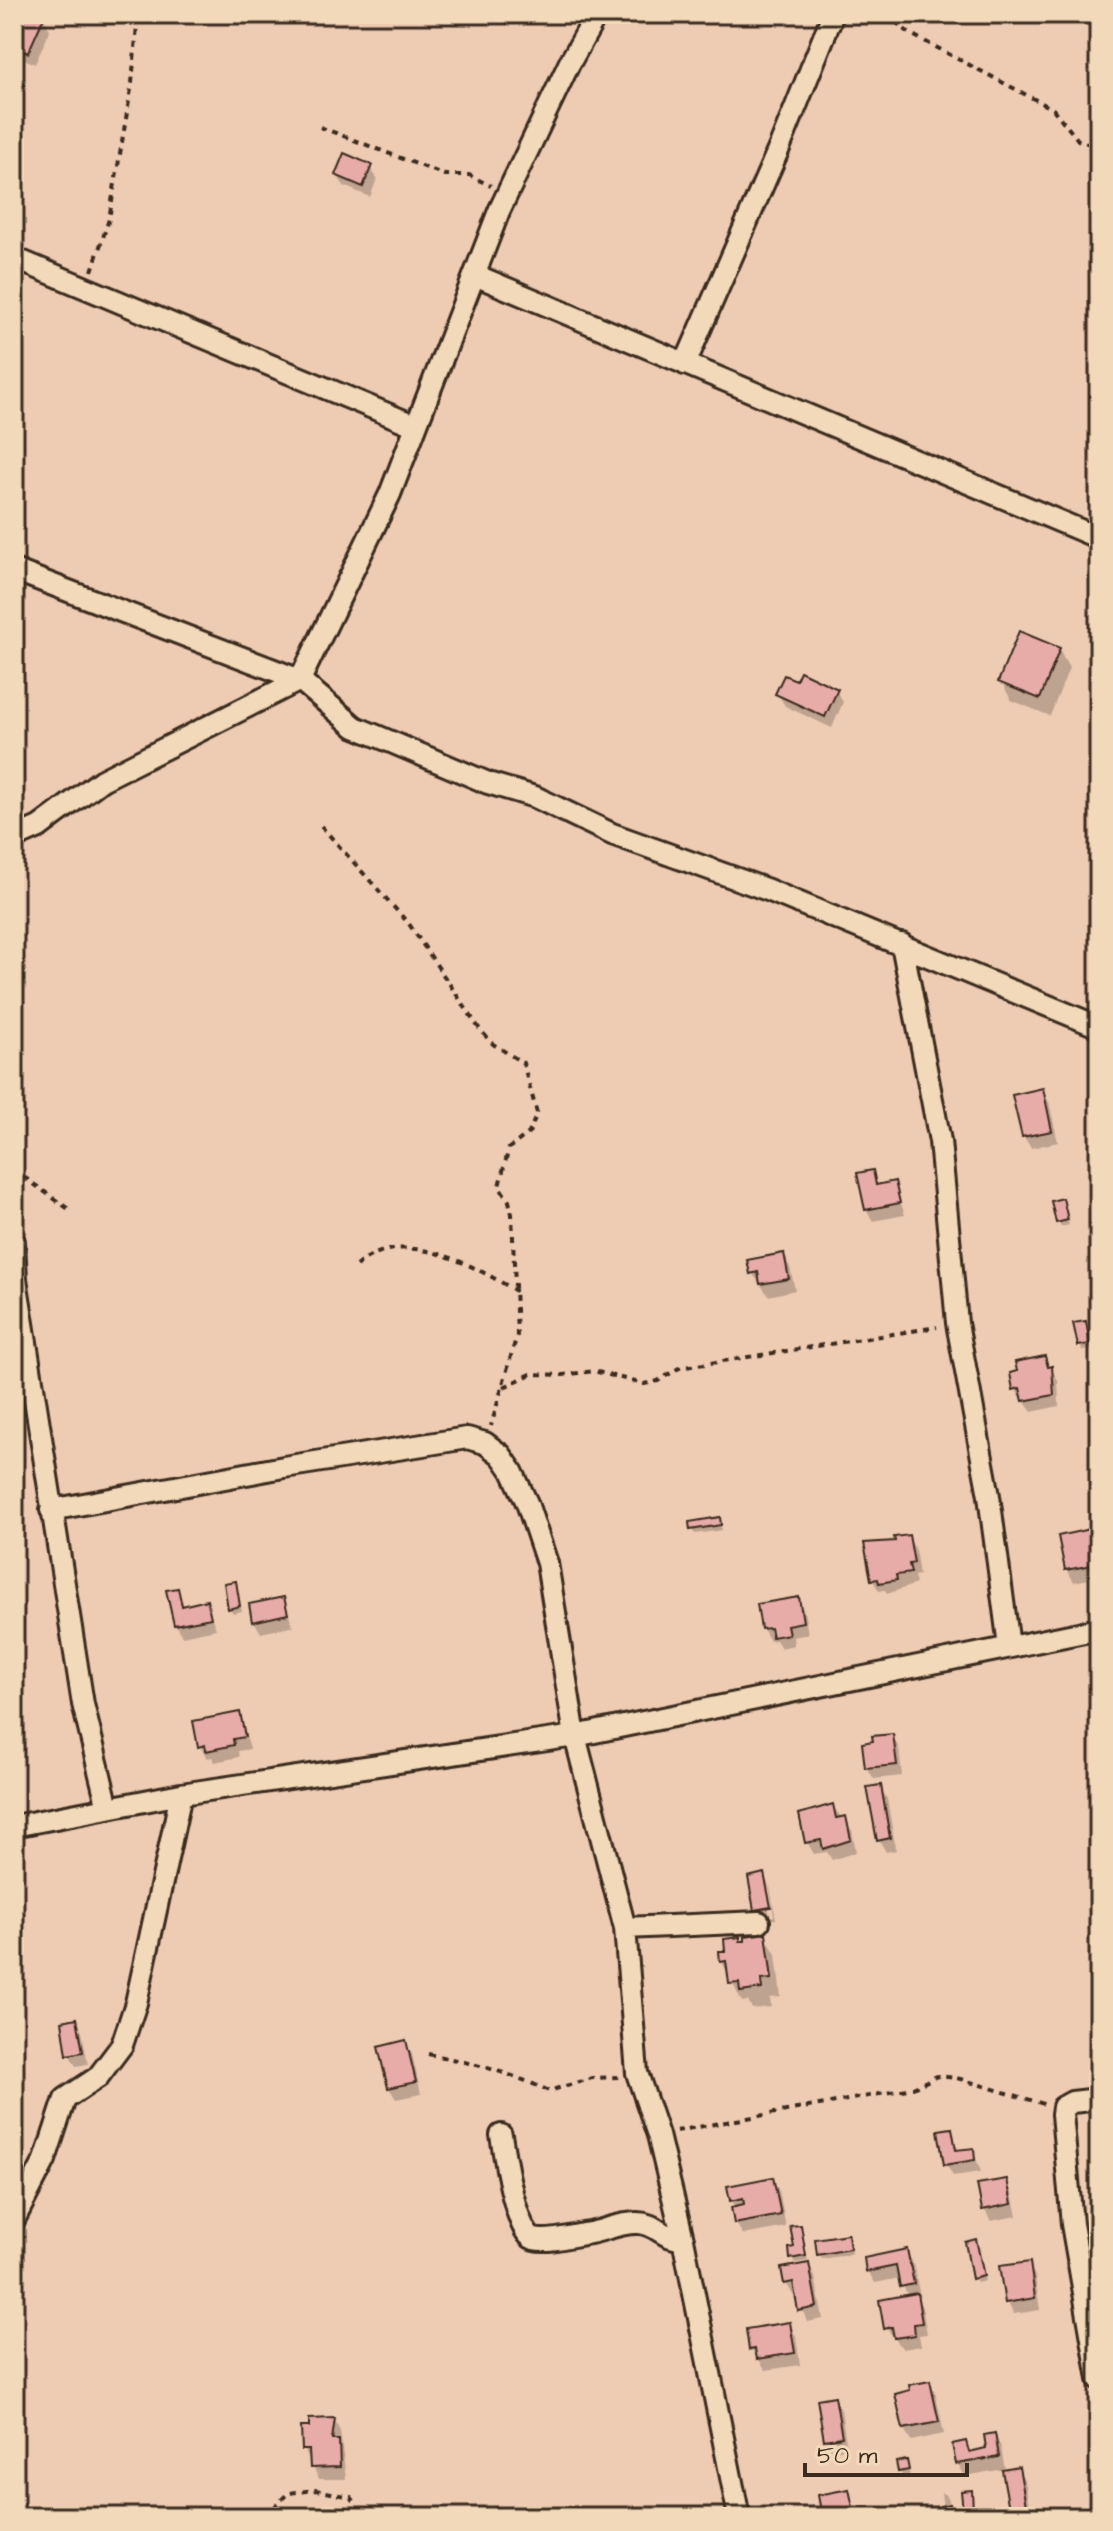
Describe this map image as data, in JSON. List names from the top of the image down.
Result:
{
  "scale_bar": "50 m"
}
